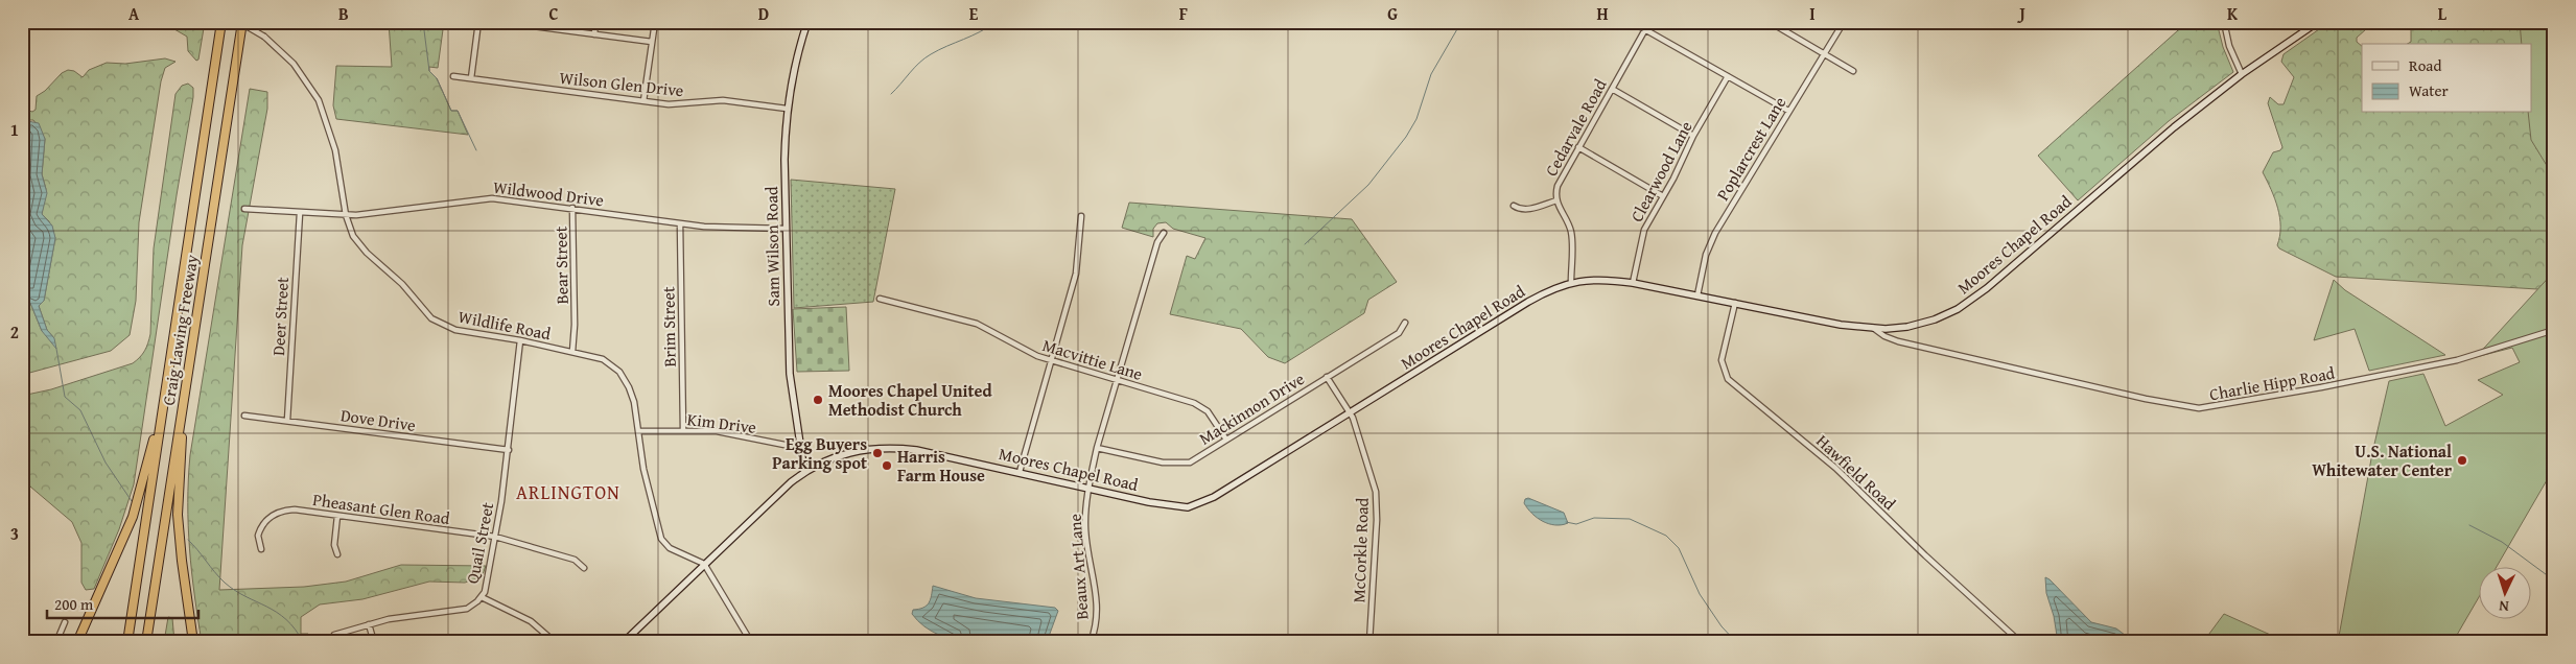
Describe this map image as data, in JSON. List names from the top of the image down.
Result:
{
  "streets": {
    "highway": ["Craig Lawing Freeway"],
    "main road": ["Moores Chapel Road", "Sam Wilson Road"],
    "street": [
      "Wilson Glen Drive",
      "Cedarvale Road",
      "Poplarcrest Lane",
      "Clearwood Lane",
      "Wildwood Drive",
      "Bear Street",
      "Deer Street",
      "Wildlife Road",
      "Brim Street",
      "Macvittie Lane",
      "Charlie Hipp Road",
      "Mackinnon Drive",
      "Dove Drive",
      "Kim Drive",
      "Hawfield Road",
      "Pheasant Glen Road",
      "Quail Street",
      "McCorkle Road",
      "Beaux Art Lane"
    ]
  },
  "crossings": [
    ["Wilson Glen Drive", "Sam Wilson Road"],
    ["Cedarvale Road", "Moores Chapel Road"],
    ["Poplarcrest Lane", "Moores Chapel Road"],
    ["Clearwood Lane", "Moores Chapel Road"],
    ["Wildwood Drive", "Sam Wilson Road"],
    ["Wildwood Drive", "Bear Street"],
    ["Wildwood Drive", "Deer Street"],
    ["Wildwood Drive", "Wildlife Road"],
    ["Wildwood Drive", "Brim Street"],
    ["Moores Chapel Road", "Sam Wilson Road"],
    ["Moores Chapel Road", "Wildlife Road"],
    ["Moores Chapel Road", "Charlie Hipp Road"],
    ["Moores Chapel Road", "Hawfield Road"],
    ["Moores Chapel Road", "McCorkle Road"],
    ["Moores Chapel Road", "Beaux Art Lane"],
    ["Sam Wilson Road", "Kim Drive"],
    ["Bear Street", "Wildlife Road"],
    ["Deer Street", "Dove Drive"],
    ["Wildlife Road", "Kim Drive"],
    ["Wildlife Road", "Quail Street"],
    ["Brim Street", "Kim Drive"],
    ["Macvittie Lane", "Mackinnon Drive"],
    ["Macvittie Lane", "Beaux Art Lane"],
    ["Mackinnon Drive", "McCorkle Road"],
    ["Mackinnon Drive", "Beaux Art Lane"],
    ["Dove Drive", "Quail Street"],
    ["Pheasant Glen Road", "Quail Street"]
  ],
  "districts": ["ARLINGTON"],
  "places": [
    "Moores Chapel United Methodist Church",
    "Egg Buyers Parking spot",
    "U.S. National Whitewater Center",
    "Harris Farm House"
  ],
  "legend": ["Road", "Water"],
  "scale_bar": "200 m",
  "north": "bottom",
  "grid": {
    "columns": [
      "A",
      "B",
      "C",
      "D",
      "E",
      "F",
      "G",
      "H",
      "I",
      "J",
      "K",
      "L"
    ],
    "rows": ["1", "2", "3"]
  }
}
